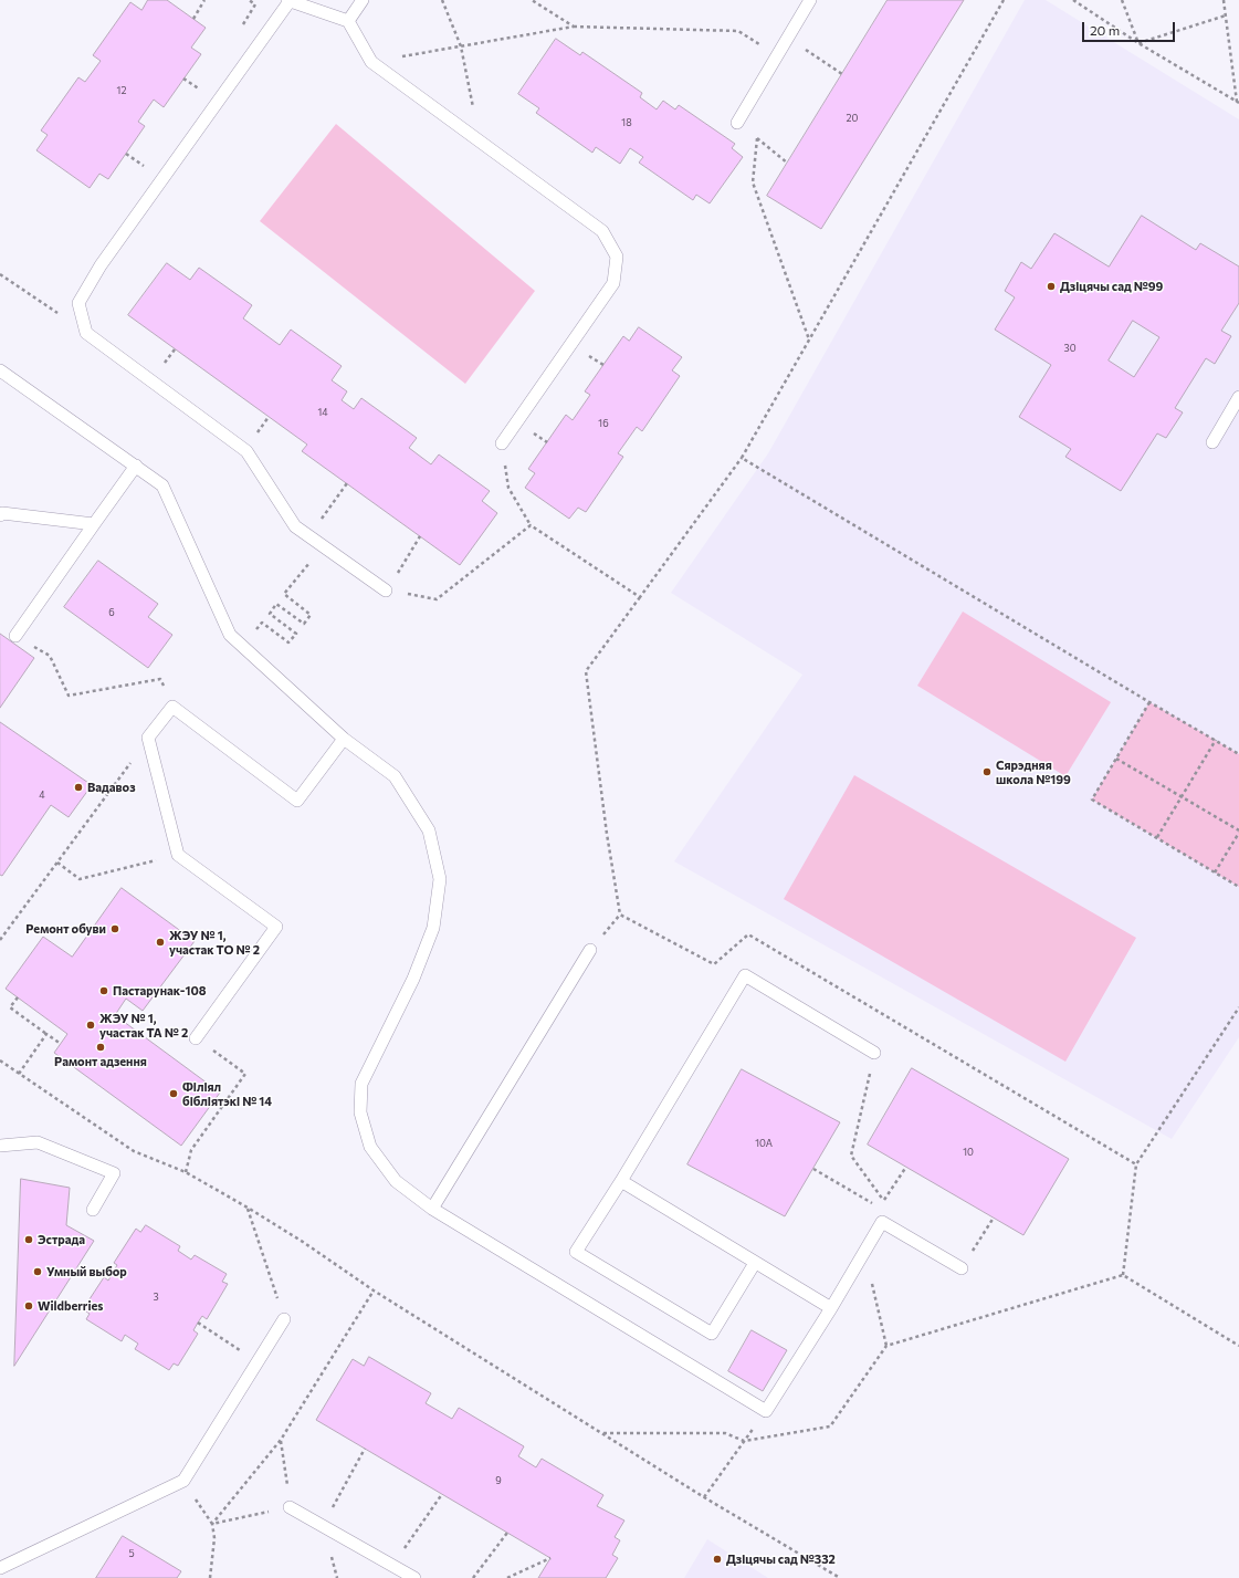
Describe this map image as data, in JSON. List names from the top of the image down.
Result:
{
  "places": [
    "Дзіцячы сад №99",
    "Сярэдняя школа №199",
    "Вадавоз",
    "Ремонт обуви",
    "ЖЭУ № 1, участак ТО № 2",
    "Пастарунак-108",
    "ЖЭУ № 1, участак ТА № 2",
    "Рамонт адзення",
    "Філіял бібліятэкі № 14",
    "Эстрада",
    "Умный выбор",
    "Wildberries",
    "Дзіцячы сад №332"
  ],
  "house_numbers": [
    "12",
    "20",
    "18",
    "30",
    "14",
    "16",
    "6",
    "4",
    "10А",
    "10",
    "3",
    "9",
    "5"
  ],
  "scale_bar": "20 m"
}
